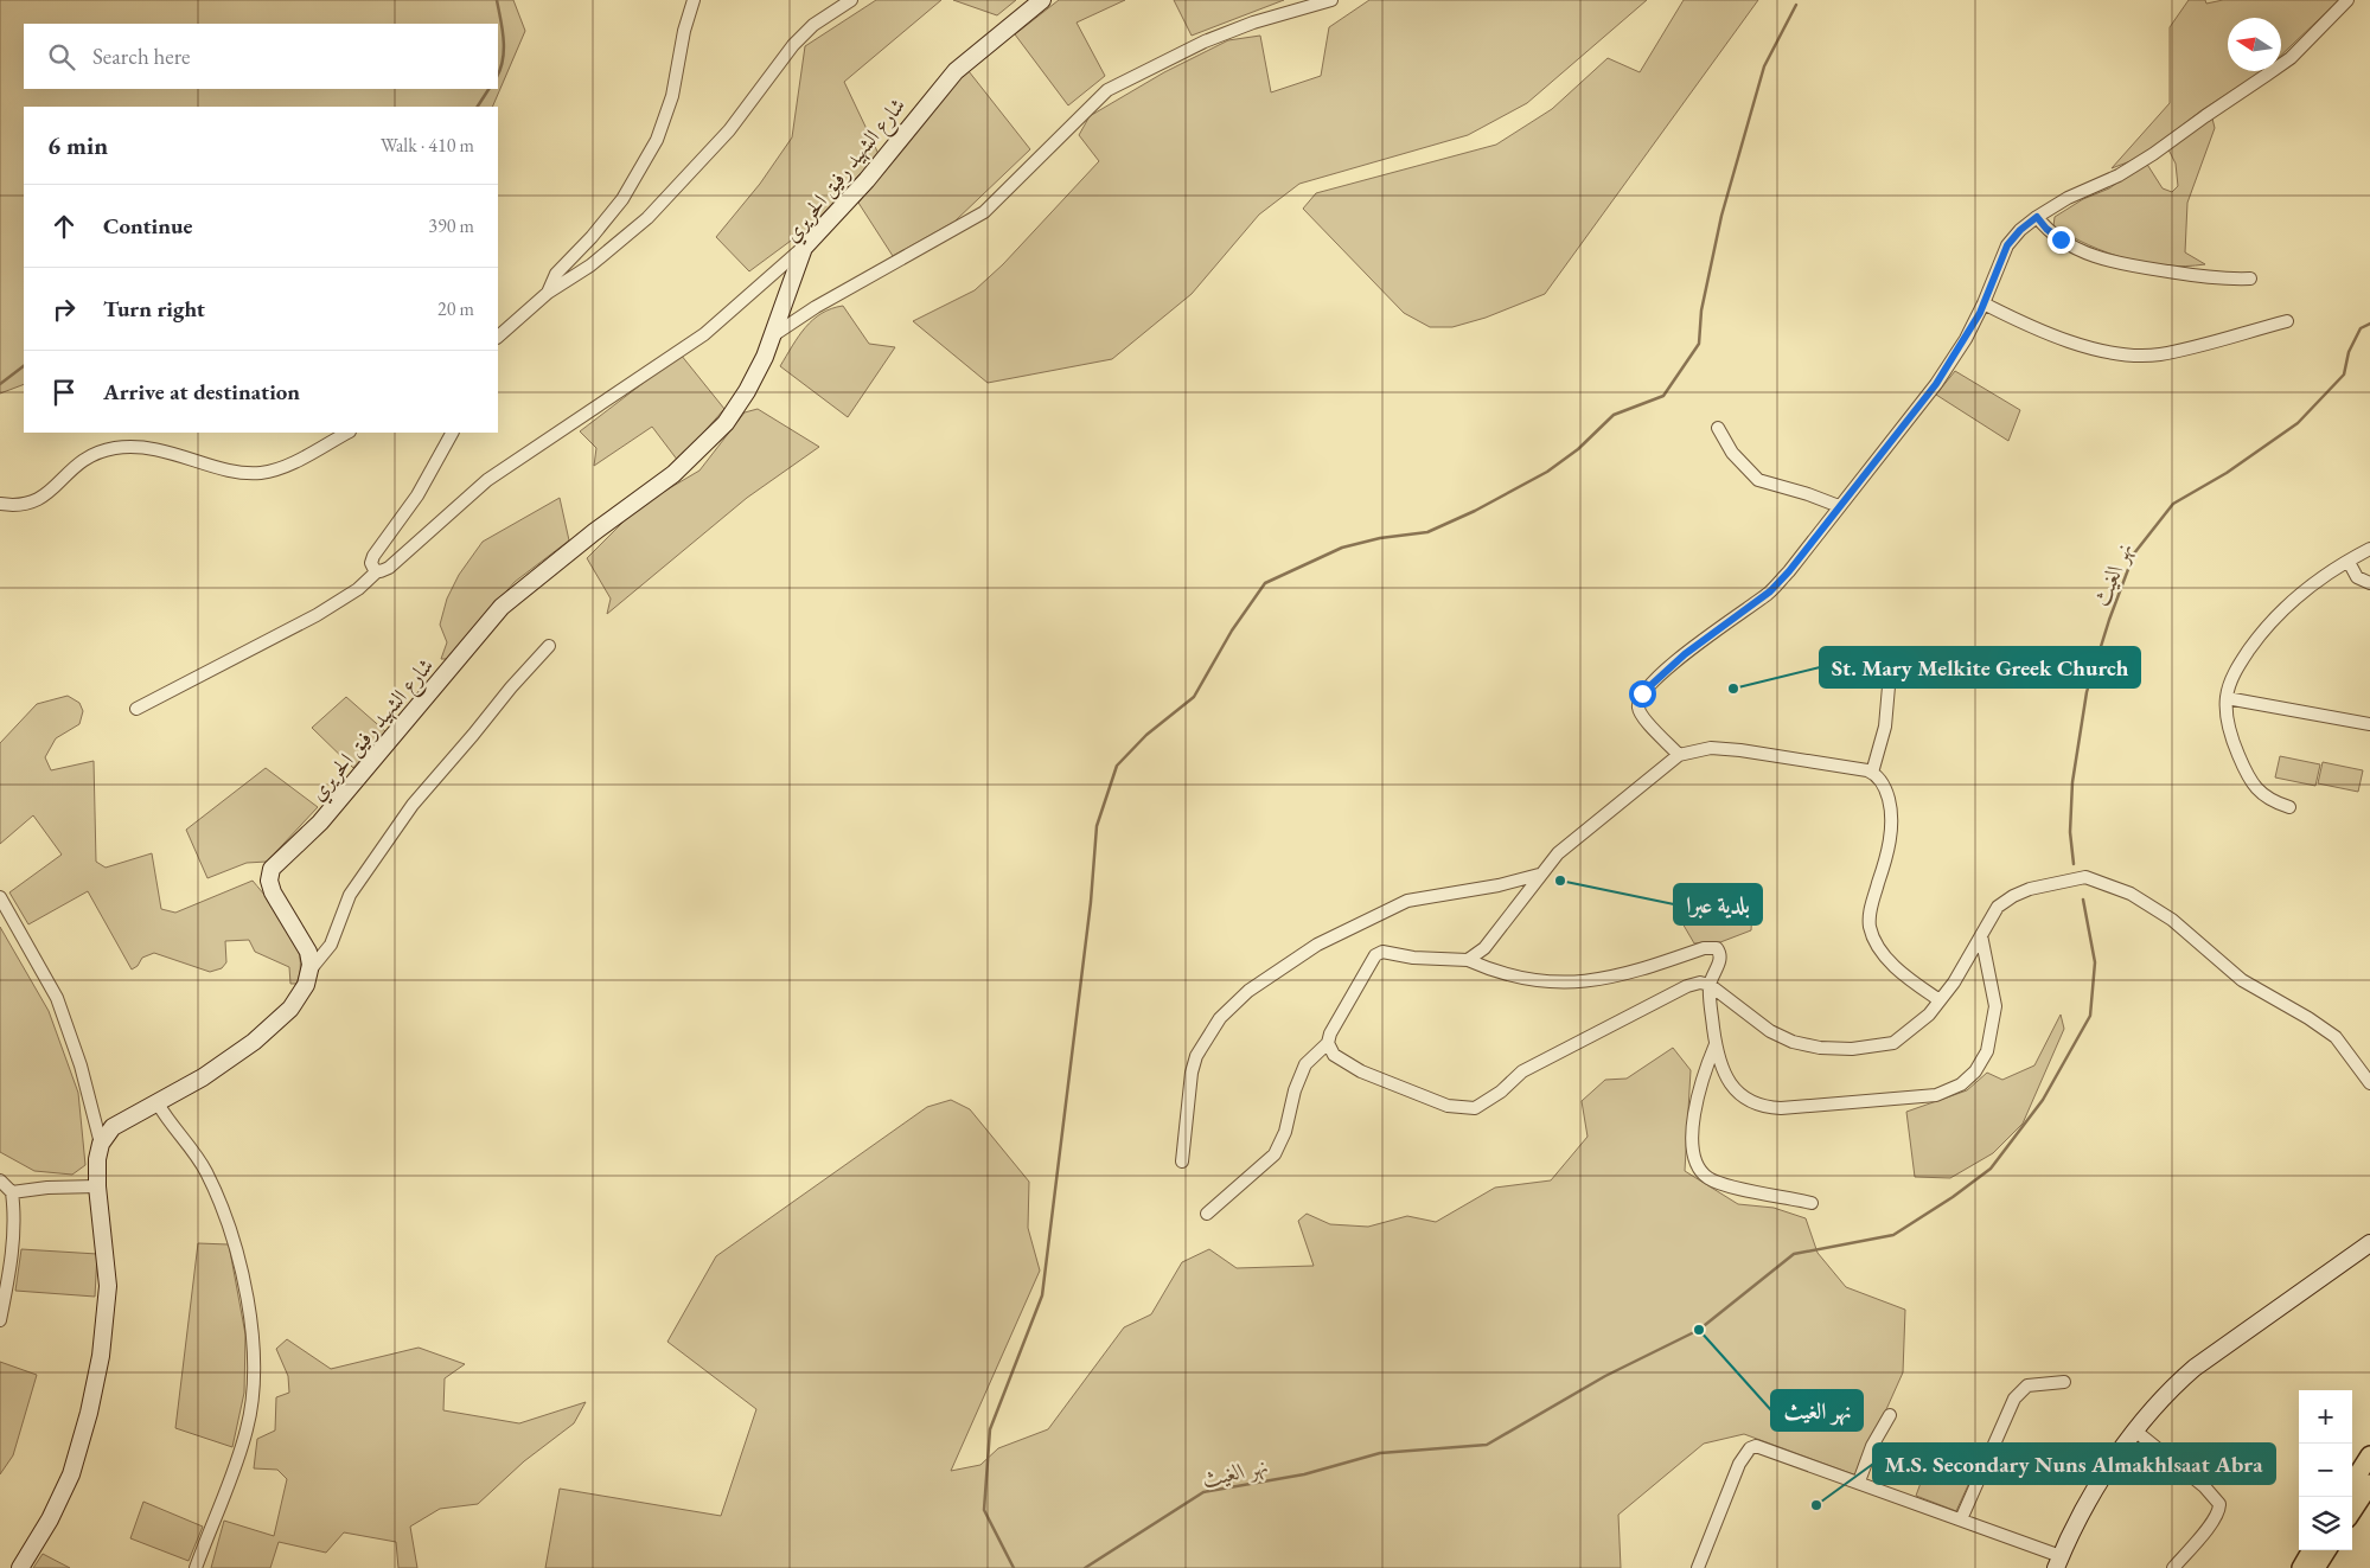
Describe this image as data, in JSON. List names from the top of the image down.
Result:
{
  "streets": {
    "street": ["شارع الشهيد رفيق الحريري"]
  },
  "water": ["نهر الغيث"],
  "places": [
    "St. Mary Melkite Greek Church",
    "بلدية عبرا",
    "نهر الغيث",
    "M.S. Secondary Nuns Almakhlsaat Abra"
  ],
  "north": "left",
  "page": {
    "search": "Search here",
    "heading": ["6 min", "Walk · 410 m"],
    "list": [
      ["Continue", "390 m"],
      ["Turn right", "20 m"],
      "Arrive at destination"
    ],
    "map_buttons": ["+", "−"]
  }
}
